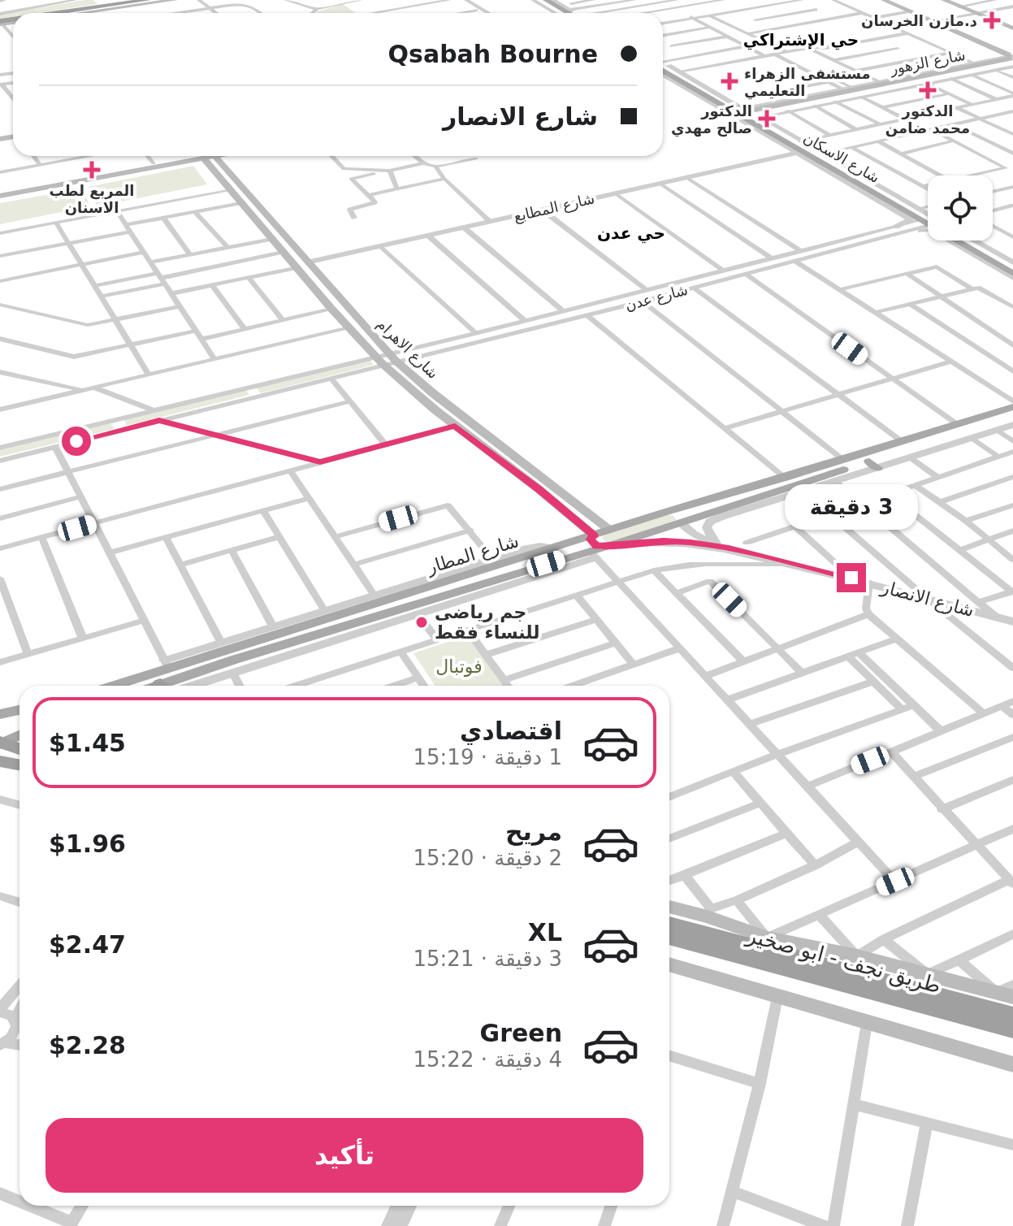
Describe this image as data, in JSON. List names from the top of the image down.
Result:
{
  "streets": {
    "highway": ["طريق نجف - ابو صخير"],
    "main road": [
      "شارع الزهور",
      "شارع الاسكان",
      "شارع الاهرام",
      "شارع المطار"
    ],
    "street": ["شارع المطابع", "شارع عدن", "شارع الانصار"]
  },
  "crossings": [
    ["شارع الزهور", "شارع الاسكان"],
    ["شارع الاسكان", "شارع عدن"],
    ["شارع المطابع", "شارع الاهرام"],
    ["شارع عدن", "شارع الاهرام"],
    ["شارع الاهرام", "شارع المطار"],
    ["شارع المطار", "شارع الانصار"]
  ],
  "districts": ["حي الإشتراكي", "حي عدن"],
  "parks": ["فوتبال"],
  "places": {
    "health": [
      "د.مازن الخرسان",
      "مستشفى الزهراء التعليمي",
      "الدكتور محمد ضامن",
      "الدكتور صالح مهدي",
      "المربع لطب الاسنان"
    ],
    "other": ["جم رياضي للنساء فقط"]
  },
  "page": {
    "banner": ["Qsabah Bourne", "شارع الانصار"],
    "bubble": "3 دقيقة",
    "list": [
      {
        "name": "اقتصادي",
        "note": "1 دقيقة · 15:19",
        "value": "$1.45"
      },
      {
        "name": "مريح",
        "note": "2 دقيقة · 15:20",
        "value": "$1.96"
      },
      {
        "name": "XL",
        "note": "3 دقيقة · 15:21",
        "value": "$2.47"
      },
      {
        "name": "Green",
        "note": "4 دقيقة · 15:22",
        "value": "$2.28"
      }
    ],
    "buttons": "تأكيد"
  }
}
